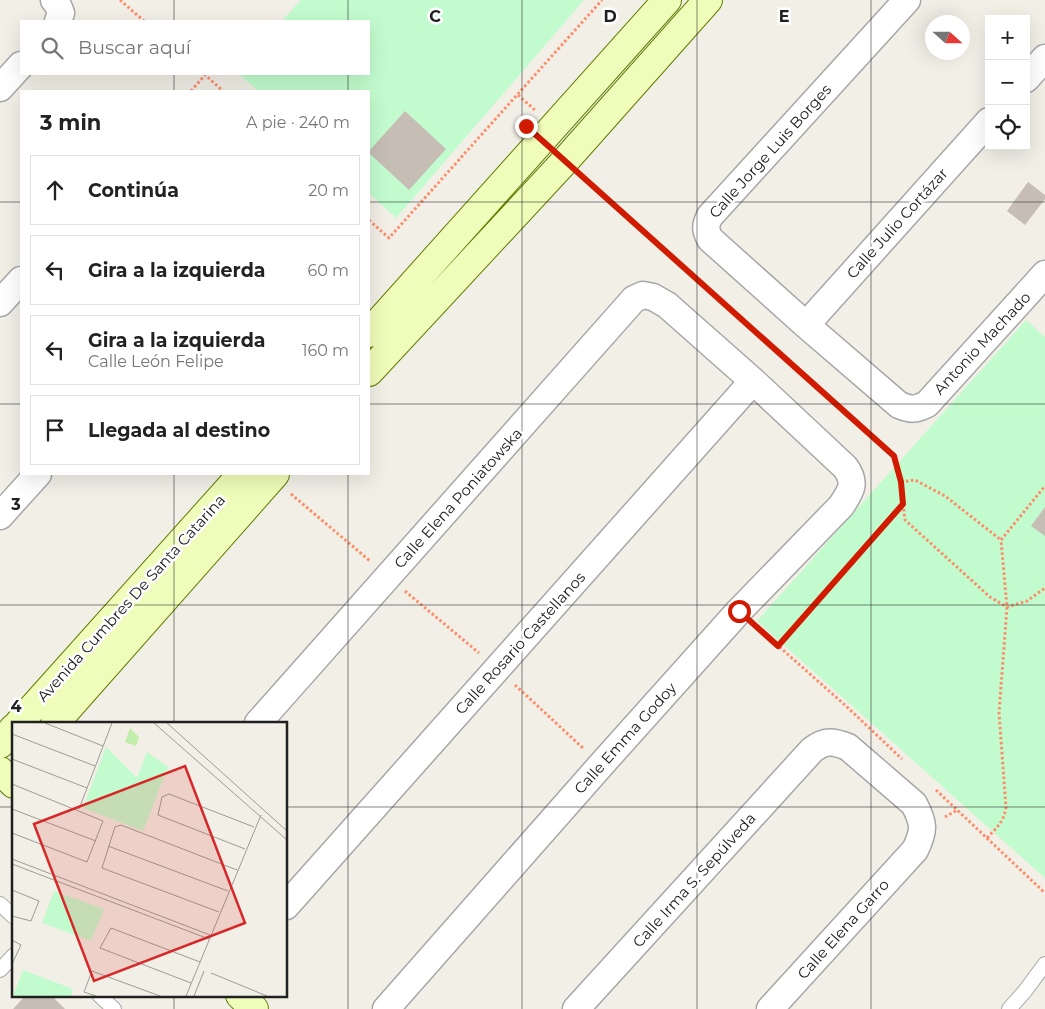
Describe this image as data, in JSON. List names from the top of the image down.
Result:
{
  "streets": {
    "street": [
      "Calle Jorge Luis Borges",
      "Calle Julio Cortázar",
      "Antonio Machado",
      "Calle Elena Poniatowska",
      "Avenida Cumbres De Santa Catarina",
      "Calle Rosario Castellanos",
      "Calle Emma Godoy",
      "Calle Irma S. Sepúlveda",
      "Calle Elena Garro"
    ]
  },
  "crossings": [
    ["Calle Jorge Luis Borges", "Calle Julio Cortázar"],
    ["Calle Jorge Luis Borges", "Antonio Machado"],
    ["Calle Elena Poniatowska", "Calle Rosario Castellanos"],
    ["Calle Elena Poniatowska", "Calle Emma Godoy"],
    ["Calle Irma S. Sepúlveda", "Calle Elena Garro"]
  ],
  "north": "right",
  "page": {
    "map_buttons": ["+", "−"],
    "search": "Buscar aquí",
    "heading": ["3 min", "A pie · 240 m"],
    "list": [
      ["Continúa", "20 m"],
      ["Gira a la izquierda", "60 m"],
      ["Gira a la izquierda", "Calle León Felipe", "160 m"],
      "Llegada al destino"
    ]
  },
  "grid": {
    "columns": ["C", "D", "E"],
    "rows": ["3", "4"]
  }
}
